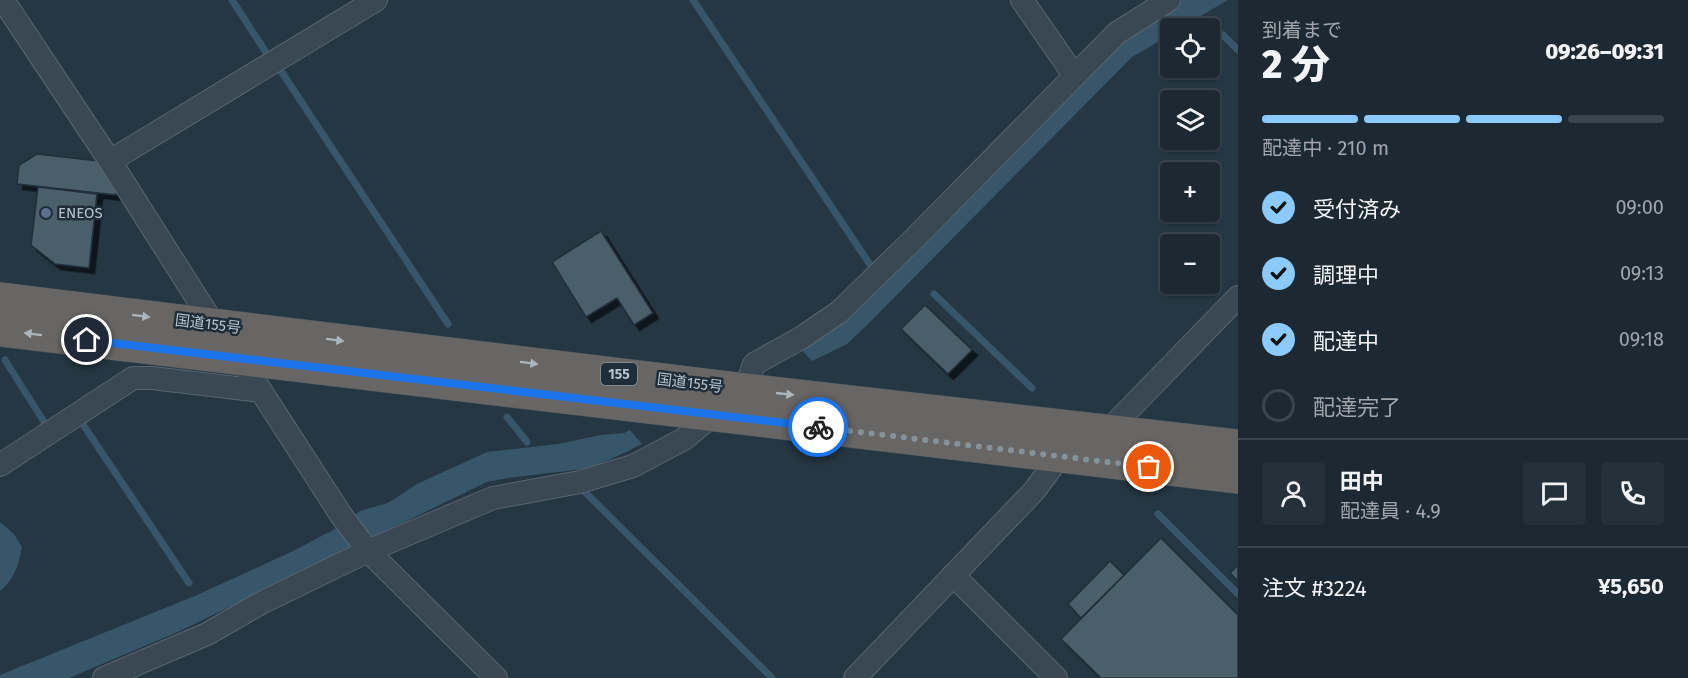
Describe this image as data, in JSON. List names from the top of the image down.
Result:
{
  "streets": {
    "highway": ["国道155号", "155"]
  },
  "places": ["ENEOS"],
  "page": {
    "heading": ["2 分", "到着まで", "09:26–09:31"],
    "panel": [
      "田中",
      "配達員 · 4.9",
      "注文 #3224",
      "¥5,650"
    ],
    "map_buttons": ["+", "−"],
    "bar": "配達中 · 210 m",
    "list": [
      ["受付済み", "09:00"],
      ["調理中", "09:13"],
      ["配達中", "09:18"],
      "配達完了"
    ]
  }
}
